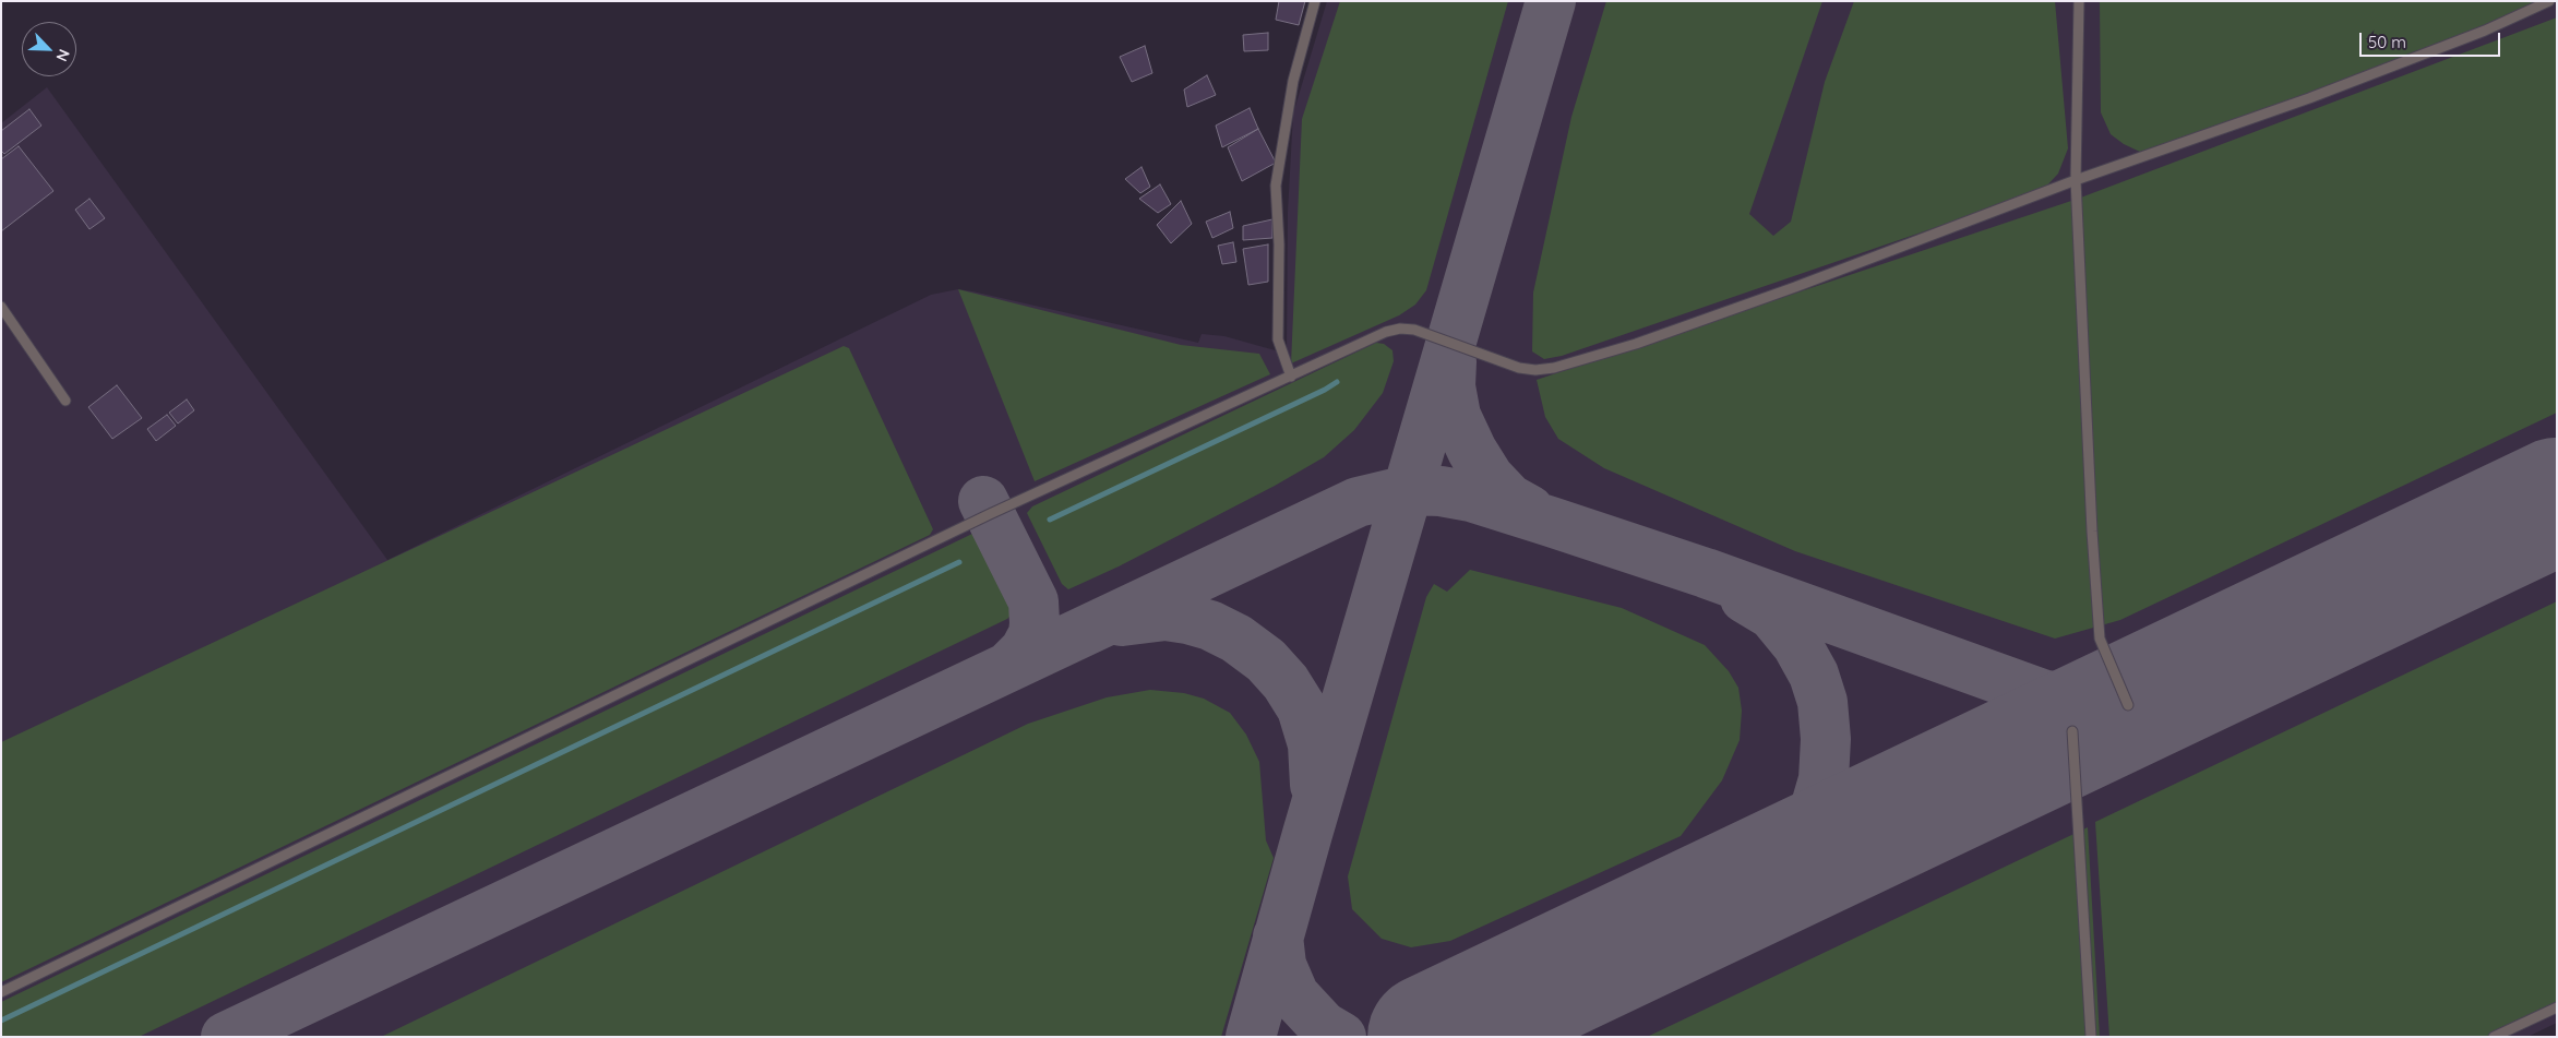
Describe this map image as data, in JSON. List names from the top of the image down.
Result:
{
  "scale_bar": "50 m",
  "north": "bottom right"
}
